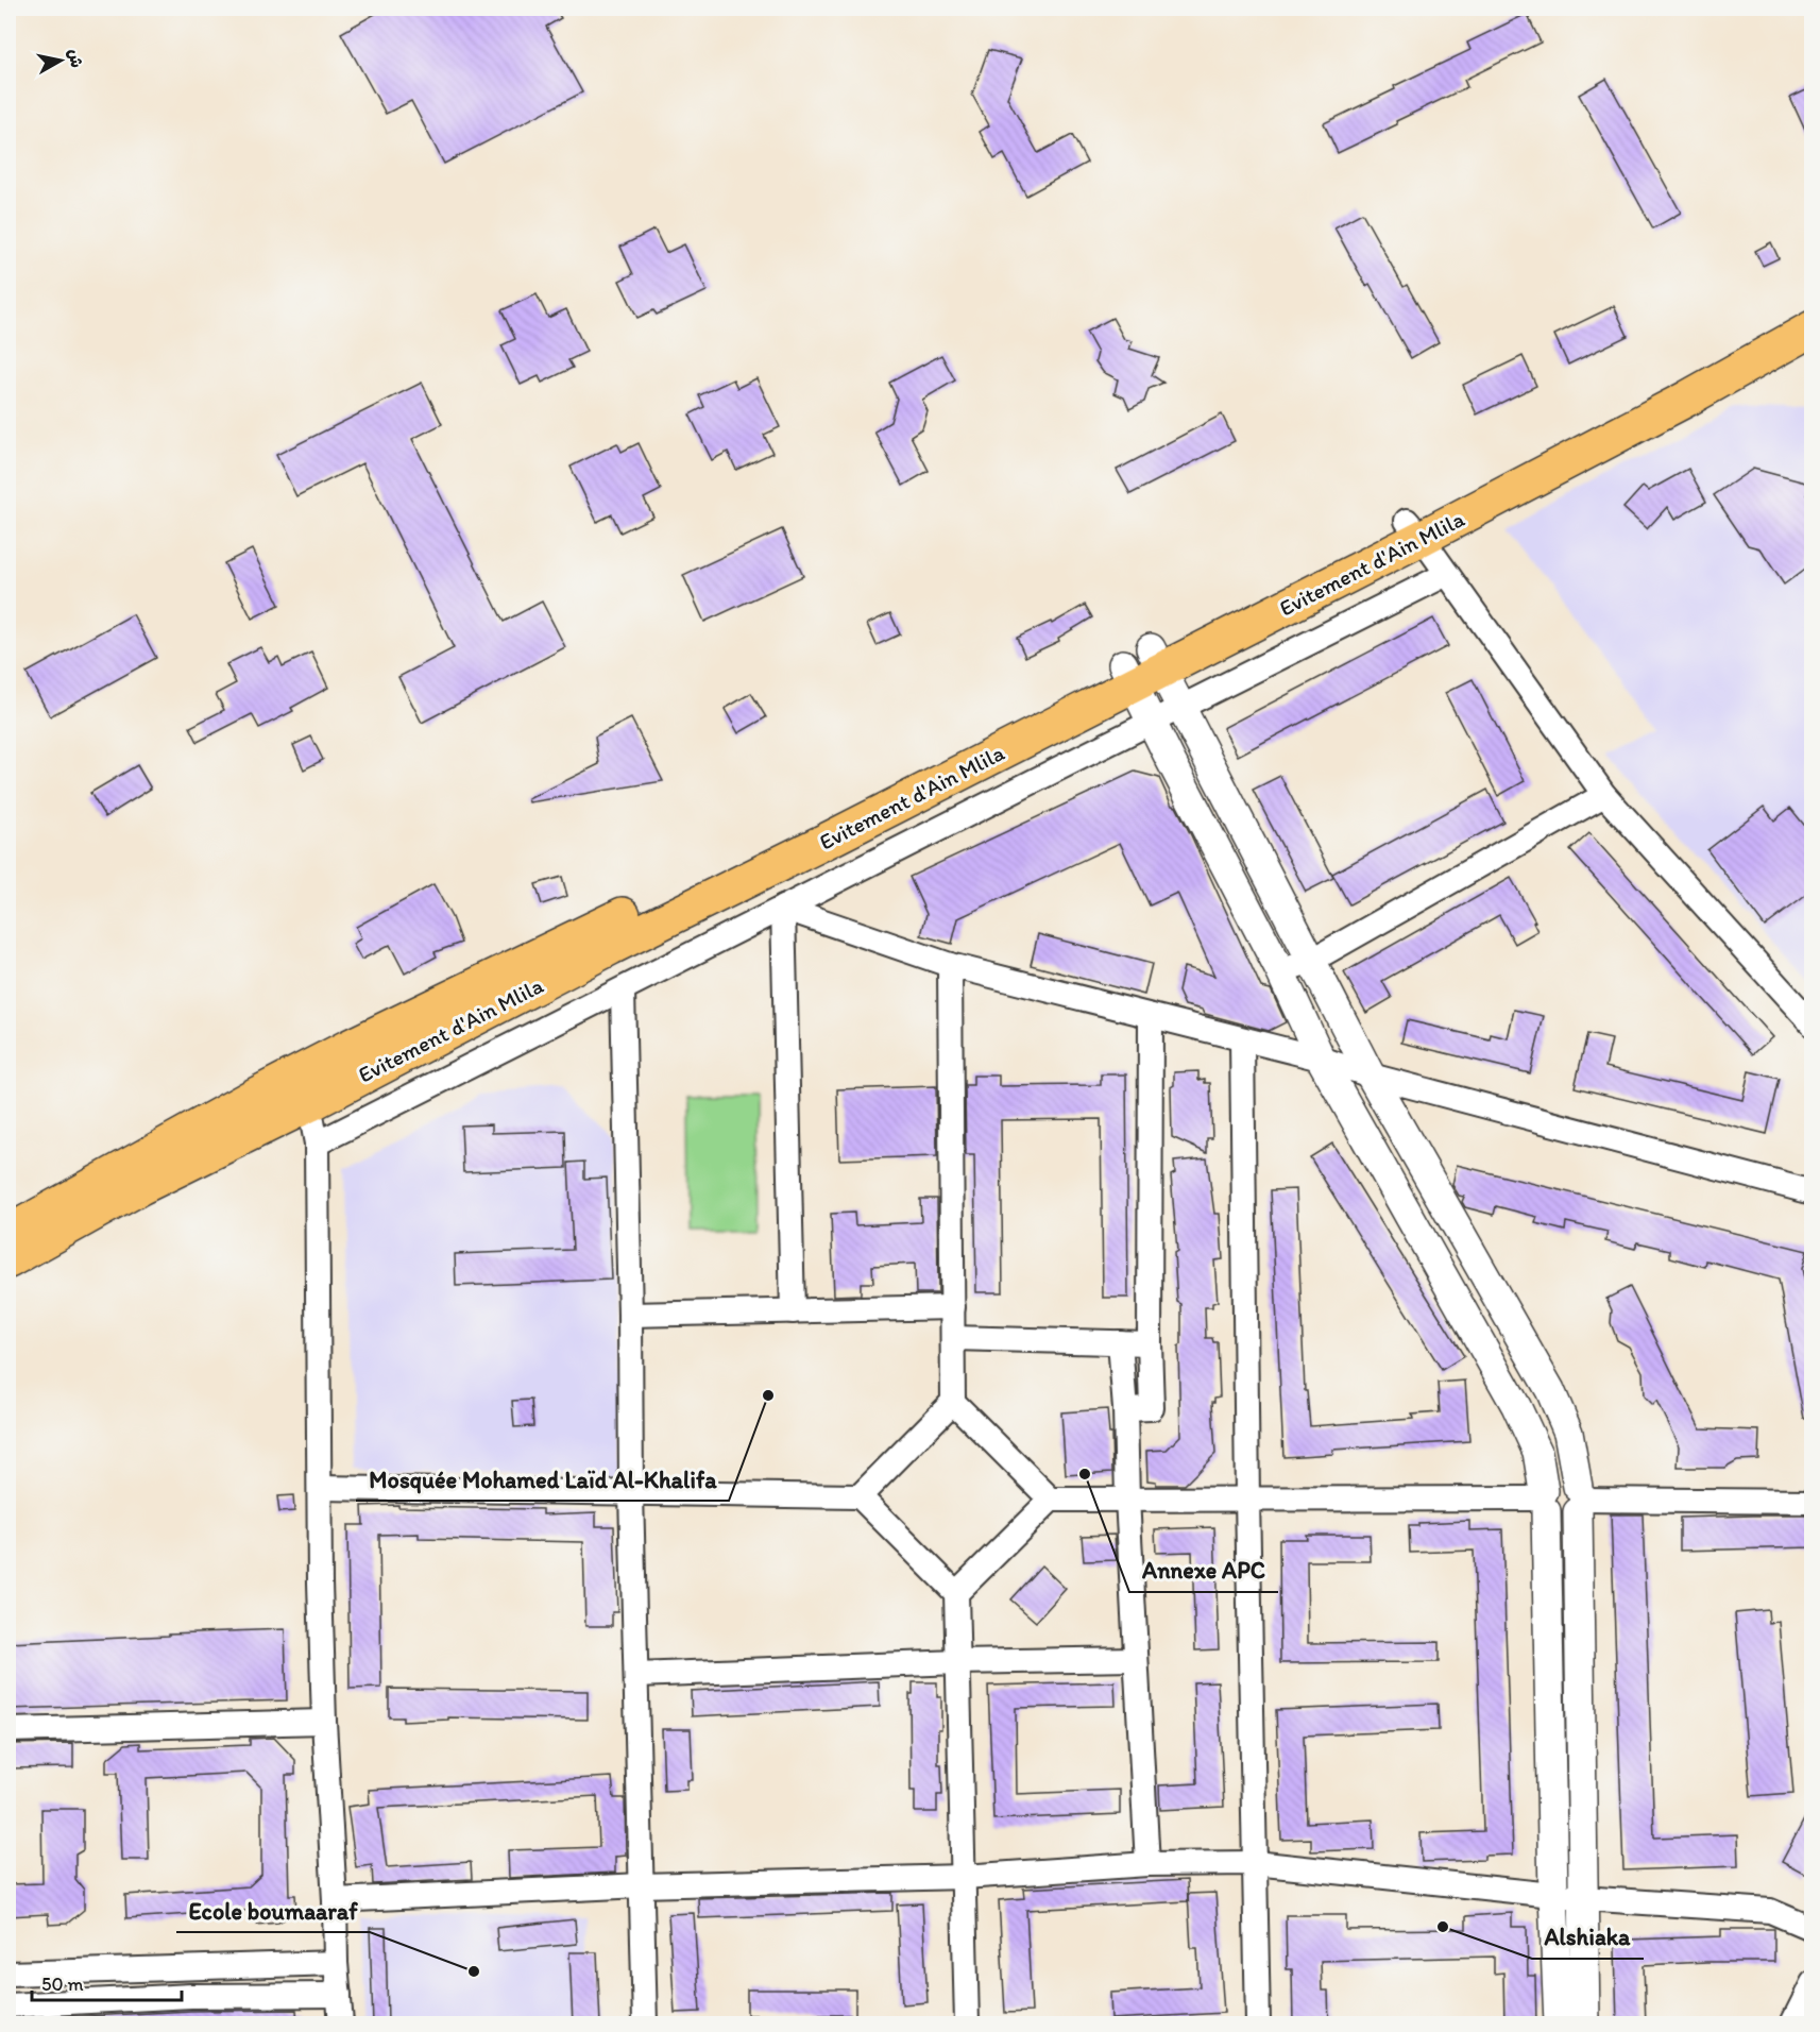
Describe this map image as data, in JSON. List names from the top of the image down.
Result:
{
  "streets": {
    "highway": ["Evitement d'Ain Mlila"]
  },
  "places": [
    "Mosquée Mohamed Laïd Al-Khalifa",
    "Annexe APC",
    "Alshiaka",
    "Ecole boumaaraf"
  ],
  "scale_bar": "50 m",
  "north": "right"
}
